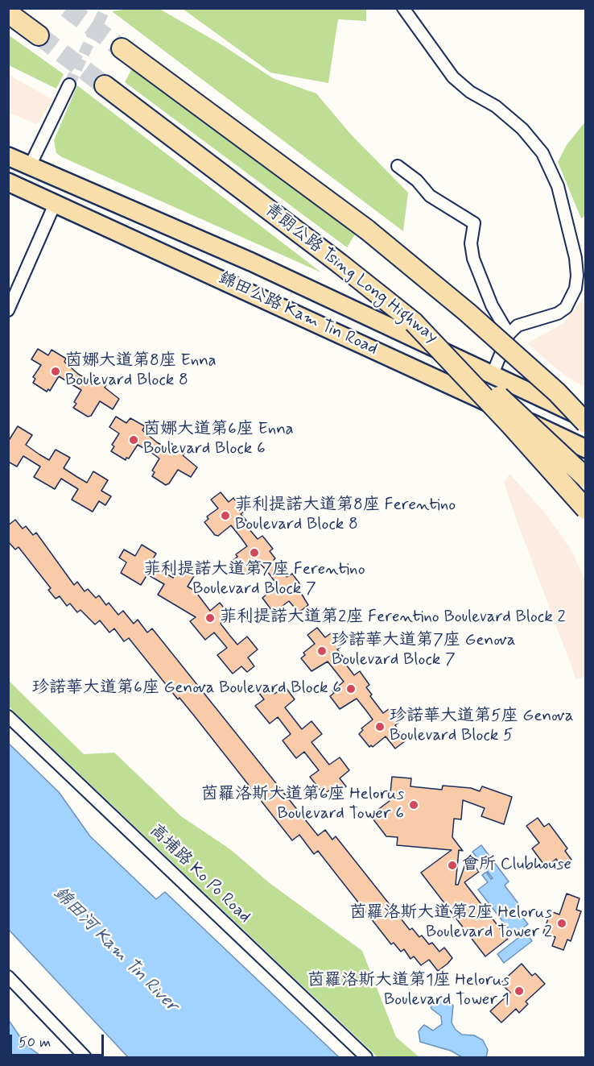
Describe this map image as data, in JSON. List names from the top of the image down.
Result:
{
  "streets": {
    "highway": ["青朗公路 Tsing Long Highway"],
    "main road": ["錦田公路 Kam Tin Road"],
    "street": ["高埔路 Ko Po Road"]
  },
  "water": ["錦田河 Kam Tin River"],
  "places": [
    "茵娜大道第8座 Enna Boulevard Block 8",
    "茵娜大道第6座 Enna Boulevard Block 6",
    "菲利提諾大道第8座 Ferentino Boulevard Block 8",
    "菲利提諾大道第7座 Ferentino Boulevard Block 7",
    "菲利提諾大道第2座 Ferentino Boulevard Block 2",
    "珍諾華大道第7座 Genova Boulevard Block 7",
    "珍諾華大道第6座 Genova Boulevard Block 6",
    "珍諾華大道第5座 Genova Boulevard Block 5",
    "茵羅洛斯大道第6座 Helorus Boulevard Tower 6",
    "會所 Clubhouse",
    "茵羅洛斯大道第2座 Helorus Boulevard Tower 2",
    "茵羅洛斯大道第1座 Helorus Boulevard Tower 1"
  ],
  "scale_bar": "50 m"
}
